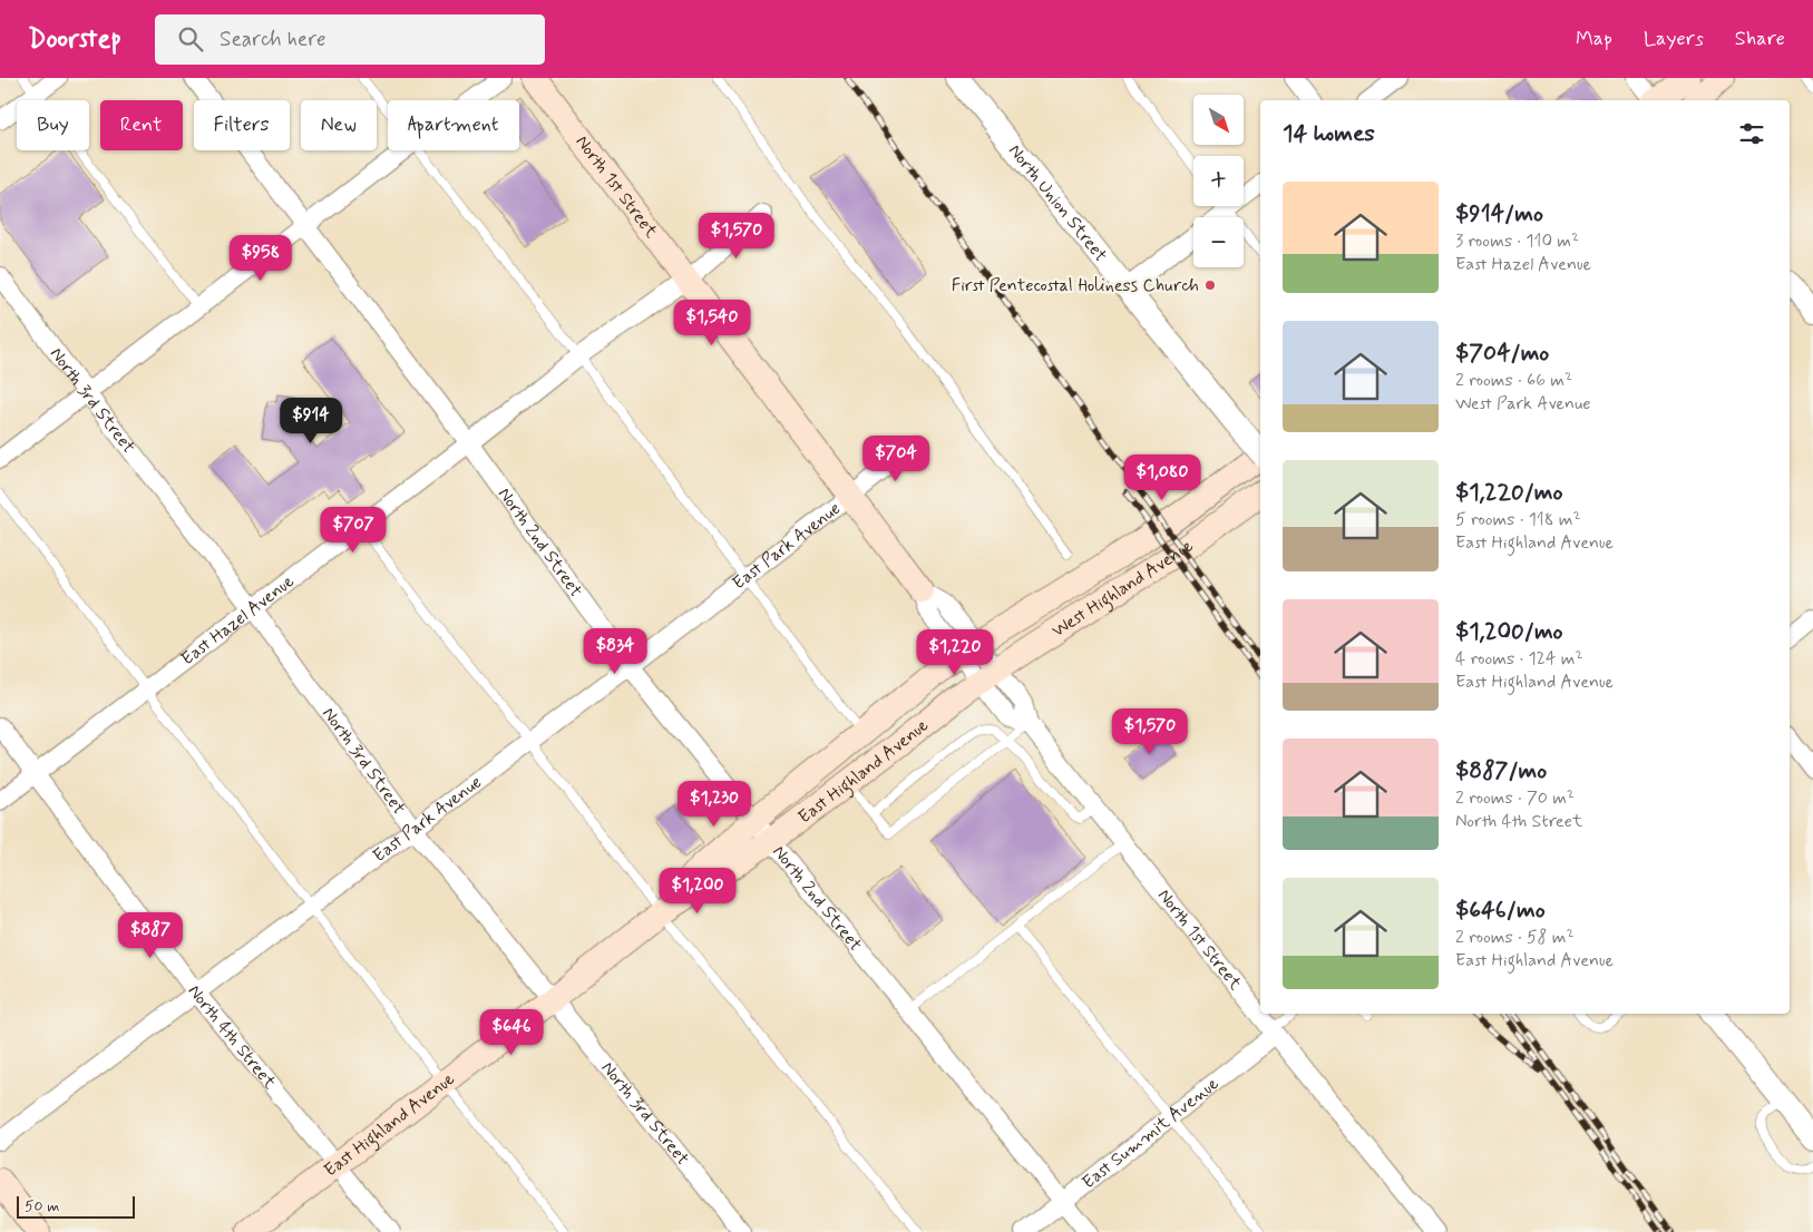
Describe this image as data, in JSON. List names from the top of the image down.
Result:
{
  "streets": {
    "main road": ["North 1st Street", "West Highland Avenue", "East Highland Avenue"],
    "street": [
      "North Union Street",
      "North 3rd Street",
      "North 2nd Street",
      "East Park Avenue",
      "East Hazel Avenue",
      "North 4th Street",
      "East Summit Avenue"
    ]
  },
  "crossings": [
    ["North 1st Street", "East Park Avenue"],
    ["North 1st Street", "West Highland Avenue"],
    ["North 1st Street", "East Hazel Avenue"],
    ["North 1st Street", "East Highland Avenue"],
    ["North 1st Street", "East Summit Avenue"],
    ["North 3rd Street", "East Park Avenue"],
    ["North 3rd Street", "East Hazel Avenue"],
    ["North 3rd Street", "East Highland Avenue"],
    ["North 2nd Street", "East Park Avenue"],
    ["North 2nd Street", "East Hazel Avenue"],
    ["North 2nd Street", "East Highland Avenue"],
    ["North 2nd Street", "East Summit Avenue"],
    ["East Park Avenue", "North 4th Street"],
    ["West Highland Avenue", "East Highland Avenue"],
    ["East Hazel Avenue", "North 4th Street"],
    ["East Highland Avenue", "North 4th Street"]
  ],
  "places": ["First Pentecostal Holiness Church"],
  "scale_bar": "50 m",
  "north": "bottom right",
  "page": {
    "header": "Doorstep",
    "search": "Search here",
    "nav": ["Map", "Layers", "Share"],
    "map_buttons": ["+", "−"],
    "chip": [
      "Buy",
      "Rent",
      "Filters",
      "New",
      "Apartment"
    ],
    "heading": "14 homes",
    "list": [
      {
        "name": "$914/mo",
        "note": "3 rooms · 110 m² · East Hazel Avenue"
      },
      {
        "name": "$704/mo",
        "note": "2 rooms · 66 m² · West Park Avenue"
      },
      {
        "name": "$1,220/mo",
        "note": "5 rooms · 118 m² · East Highland Avenue"
      },
      {
        "name": "$1,200/mo",
        "note": "4 rooms · 124 m² · East Highland Avenue"
      },
      {
        "name": "$887/mo",
        "note": "2 rooms · 70 m² · North 4th Street"
      },
      {
        "name": "$646/mo",
        "note": "2 rooms · 58 m² · East Highland Avenue"
      }
    ],
    "price": [
      "$1,570",
      "$958",
      "$1,540",
      "$914",
      "$704",
      "$1,080",
      "$707",
      "$834",
      "$1,220",
      "$1,570",
      "$1,230",
      "$1,200",
      "$887",
      "$646"
    ],
    "scale": "50 m"
  }
}
